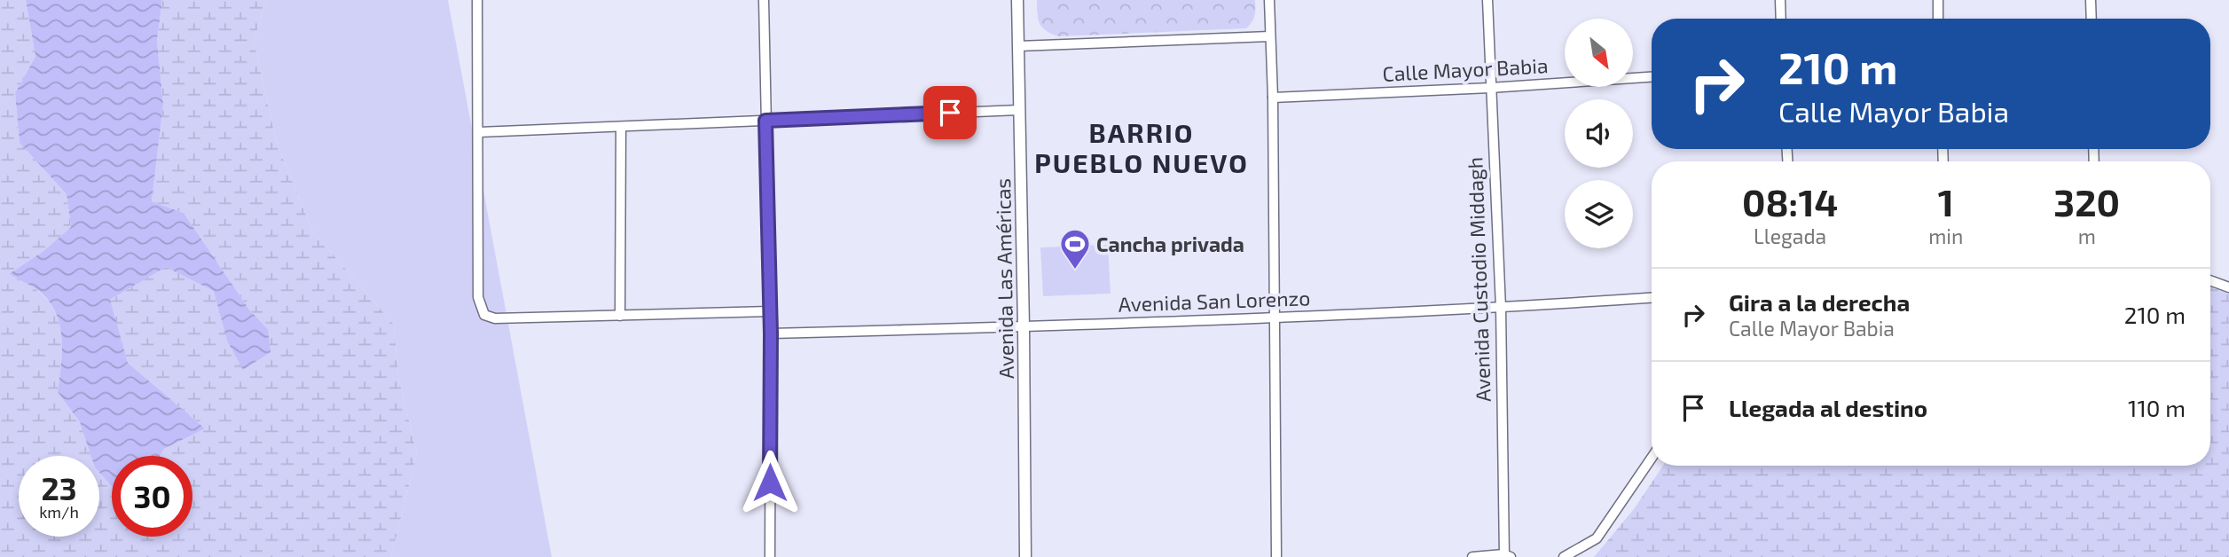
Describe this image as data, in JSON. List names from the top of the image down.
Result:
{
  "streets": {
    "street": [
      "Calle Mayor Babia",
      "Avenida Las Américas",
      "Avenida Custodio Middagh",
      "Avenida San Lorenzo"
    ]
  },
  "crossings": [
    ["Calle Mayor Babia", "Avenida Custodio Middagh"],
    ["Avenida Las Américas", "Avenida San Lorenzo"],
    ["Avenida Custodio Middagh", "Avenida San Lorenzo"]
  ],
  "districts": ["BARRIO PUEBLO NUEVO"],
  "places": {
    "sports": ["Cancha privada"]
  },
  "north": "bottom right",
  "page": {
    "turn": ["210 m", "Calle Mayor Babia"],
    "eta": [
      "08:14",
      "Llegada",
      "1",
      "min",
      "320",
      "m"
    ],
    "list": [
      {
        "name": "Gira a la derecha",
        "note": "Calle Mayor Babia",
        "value": "210 m"
      },
      {
        "name": "Llegada al destino",
        "value": "110 m"
      }
    ],
    "speed": "23 km/h",
    "limit": "30"
  }
}
